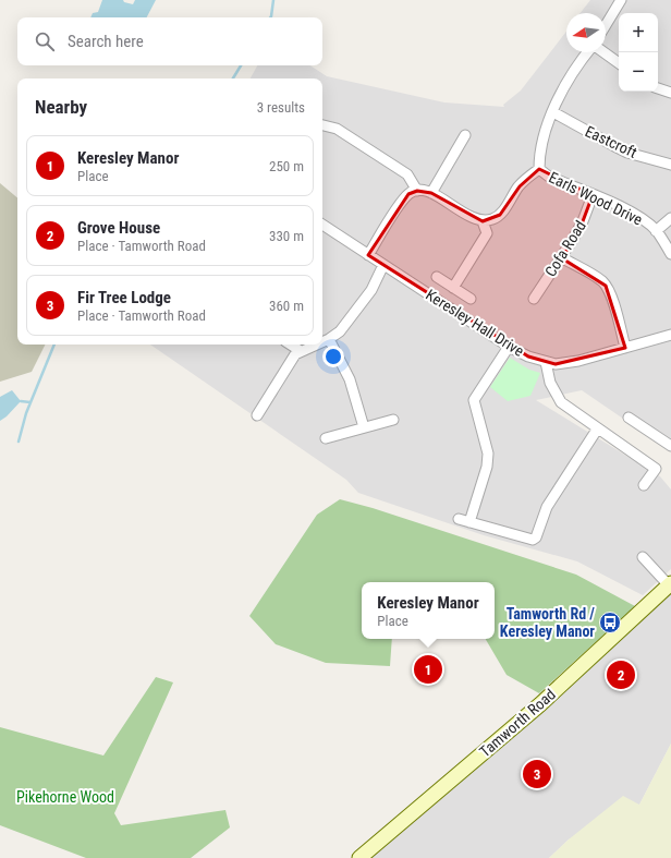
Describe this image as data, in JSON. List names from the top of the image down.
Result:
{
  "streets": {
    "main road": ["Tamworth Road"],
    "street": [
      "Eastcroft",
      "Earls Wood Drive",
      "Cofa Road",
      "Keresley Hall Drive"
    ]
  },
  "crossings": [
    ["Eastcroft", "Earls Wood Drive"],
    ["Earls Wood Drive", "Cofa Road"]
  ],
  "parks": ["Pikehorne Wood"],
  "places": {
    "bus stop": ["Tamworth Rd / Keresley Manor"]
  },
  "north": "left",
  "page": {
    "map_buttons": ["+", "−"],
    "search": "Search here",
    "heading": ["Nearby", "3 results"],
    "list": [
      {
        "mark": "1",
        "name": "Keresley Manor",
        "note": "Place",
        "value": "250 m"
      },
      {
        "mark": "2",
        "name": "Grove House",
        "note": "Place · Tamworth Road",
        "value": "330 m"
      },
      {
        "mark": "3",
        "name": "Fir Tree Lodge",
        "note": "Place · Tamworth Road",
        "value": "360 m"
      }
    ],
    "popup": ["Keresley Manor", "Place"],
    "pins": ["1", "2", "3"]
  }
}
